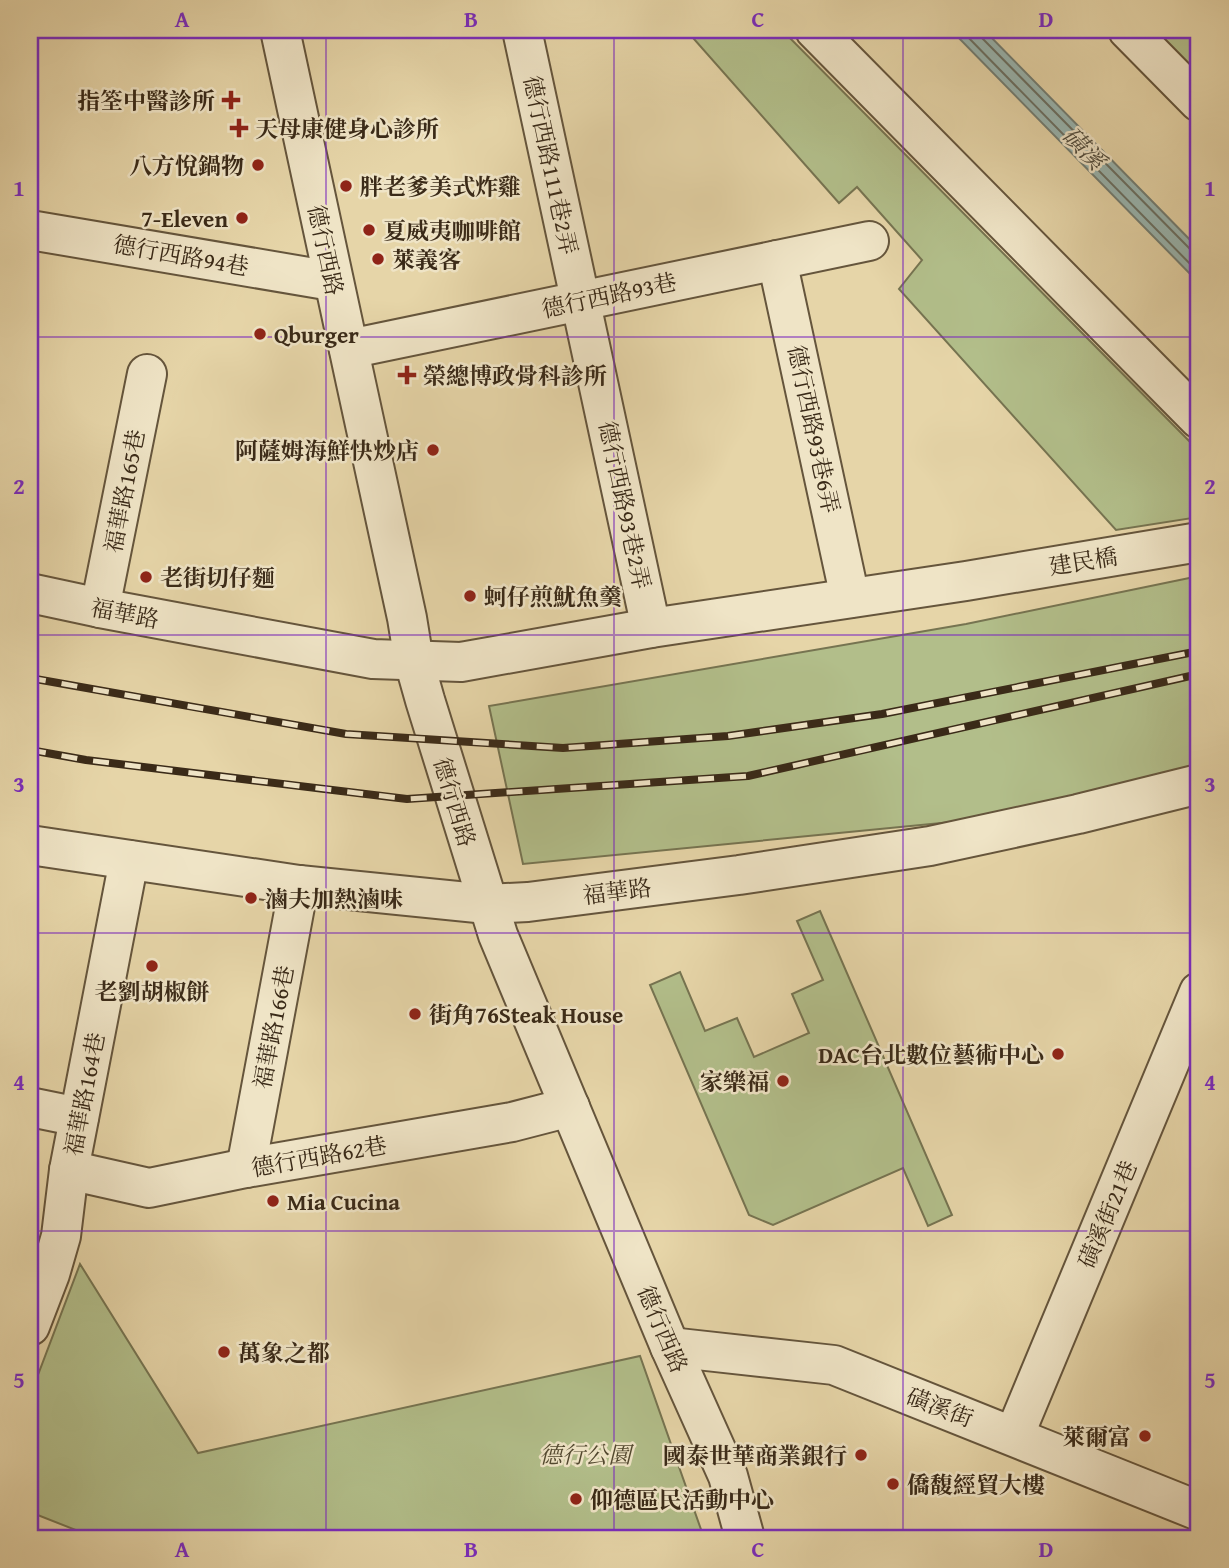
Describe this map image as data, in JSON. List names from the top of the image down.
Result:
{
  "streets": {
    "street": [
      "德行西路111巷2弄",
      "德行西路",
      "德行西路94巷",
      "德行西路93巷",
      "德行西路93巷6弄",
      "福華路165巷",
      "德行西路93巷2弄",
      "建民橋",
      "福華路",
      "福華路166巷",
      "福華路164巷",
      "德行西路62巷",
      "磺溪街21巷",
      "磺溪街"
    ]
  },
  "crossings": [
    ["德行西路111巷2弄", "德行西路93巷"],
    ["德行西路111巷2弄", "德行西路93巷2弄"],
    ["德行西路", "德行西路94巷"],
    ["德行西路", "德行西路93巷"],
    ["德行西路", "福華路"],
    ["德行西路", "德行西路62巷"],
    ["德行西路", "磺溪街"],
    ["德行西路93巷", "德行西路93巷6弄"],
    ["德行西路93巷", "德行西路93巷2弄"],
    ["德行西路93巷6弄", "福華路"],
    ["福華路165巷", "福華路"],
    ["德行西路93巷2弄", "福華路"],
    ["建民橋", "福華路"],
    ["福華路", "福華路166巷"],
    ["福華路", "福華路164巷"],
    ["福華路166巷", "德行西路62巷"],
    ["福華路164巷", "德行西路62巷"],
    ["磺溪街21巷", "磺溪街"]
  ],
  "water": ["磺溪"],
  "parks": ["德行公園"],
  "places": {
    "health": ["指筌中醫診所", "天母康健身心診所", "榮總博政骨科診所"],
    "other": [
      "八方悅鍋物",
      "胖老爹美式炸雞",
      "7-Eleven",
      "夏威夷咖啡館",
      "萊義客",
      "Qburger",
      "阿薩姆海鮮快炒店",
      "老街切仔麵",
      "蚵仔煎魷魚羹",
      "滷夫加熱滷味",
      "老劉胡椒餅",
      "街角76Steak House",
      "DAC台北數位藝術中心",
      "家樂福",
      "Mia Cucina",
      "萬象之都",
      "萊爾富",
      "國泰世華商業銀行",
      "僑馥經貿大樓",
      "仰德區民活動中心"
    ]
  },
  "grid": {
    "columns": [
      "A",
      "B",
      "C",
      "D"
    ],
    "rows": [
      "1",
      "2",
      "3",
      "4",
      "5"
    ]
  }
}
